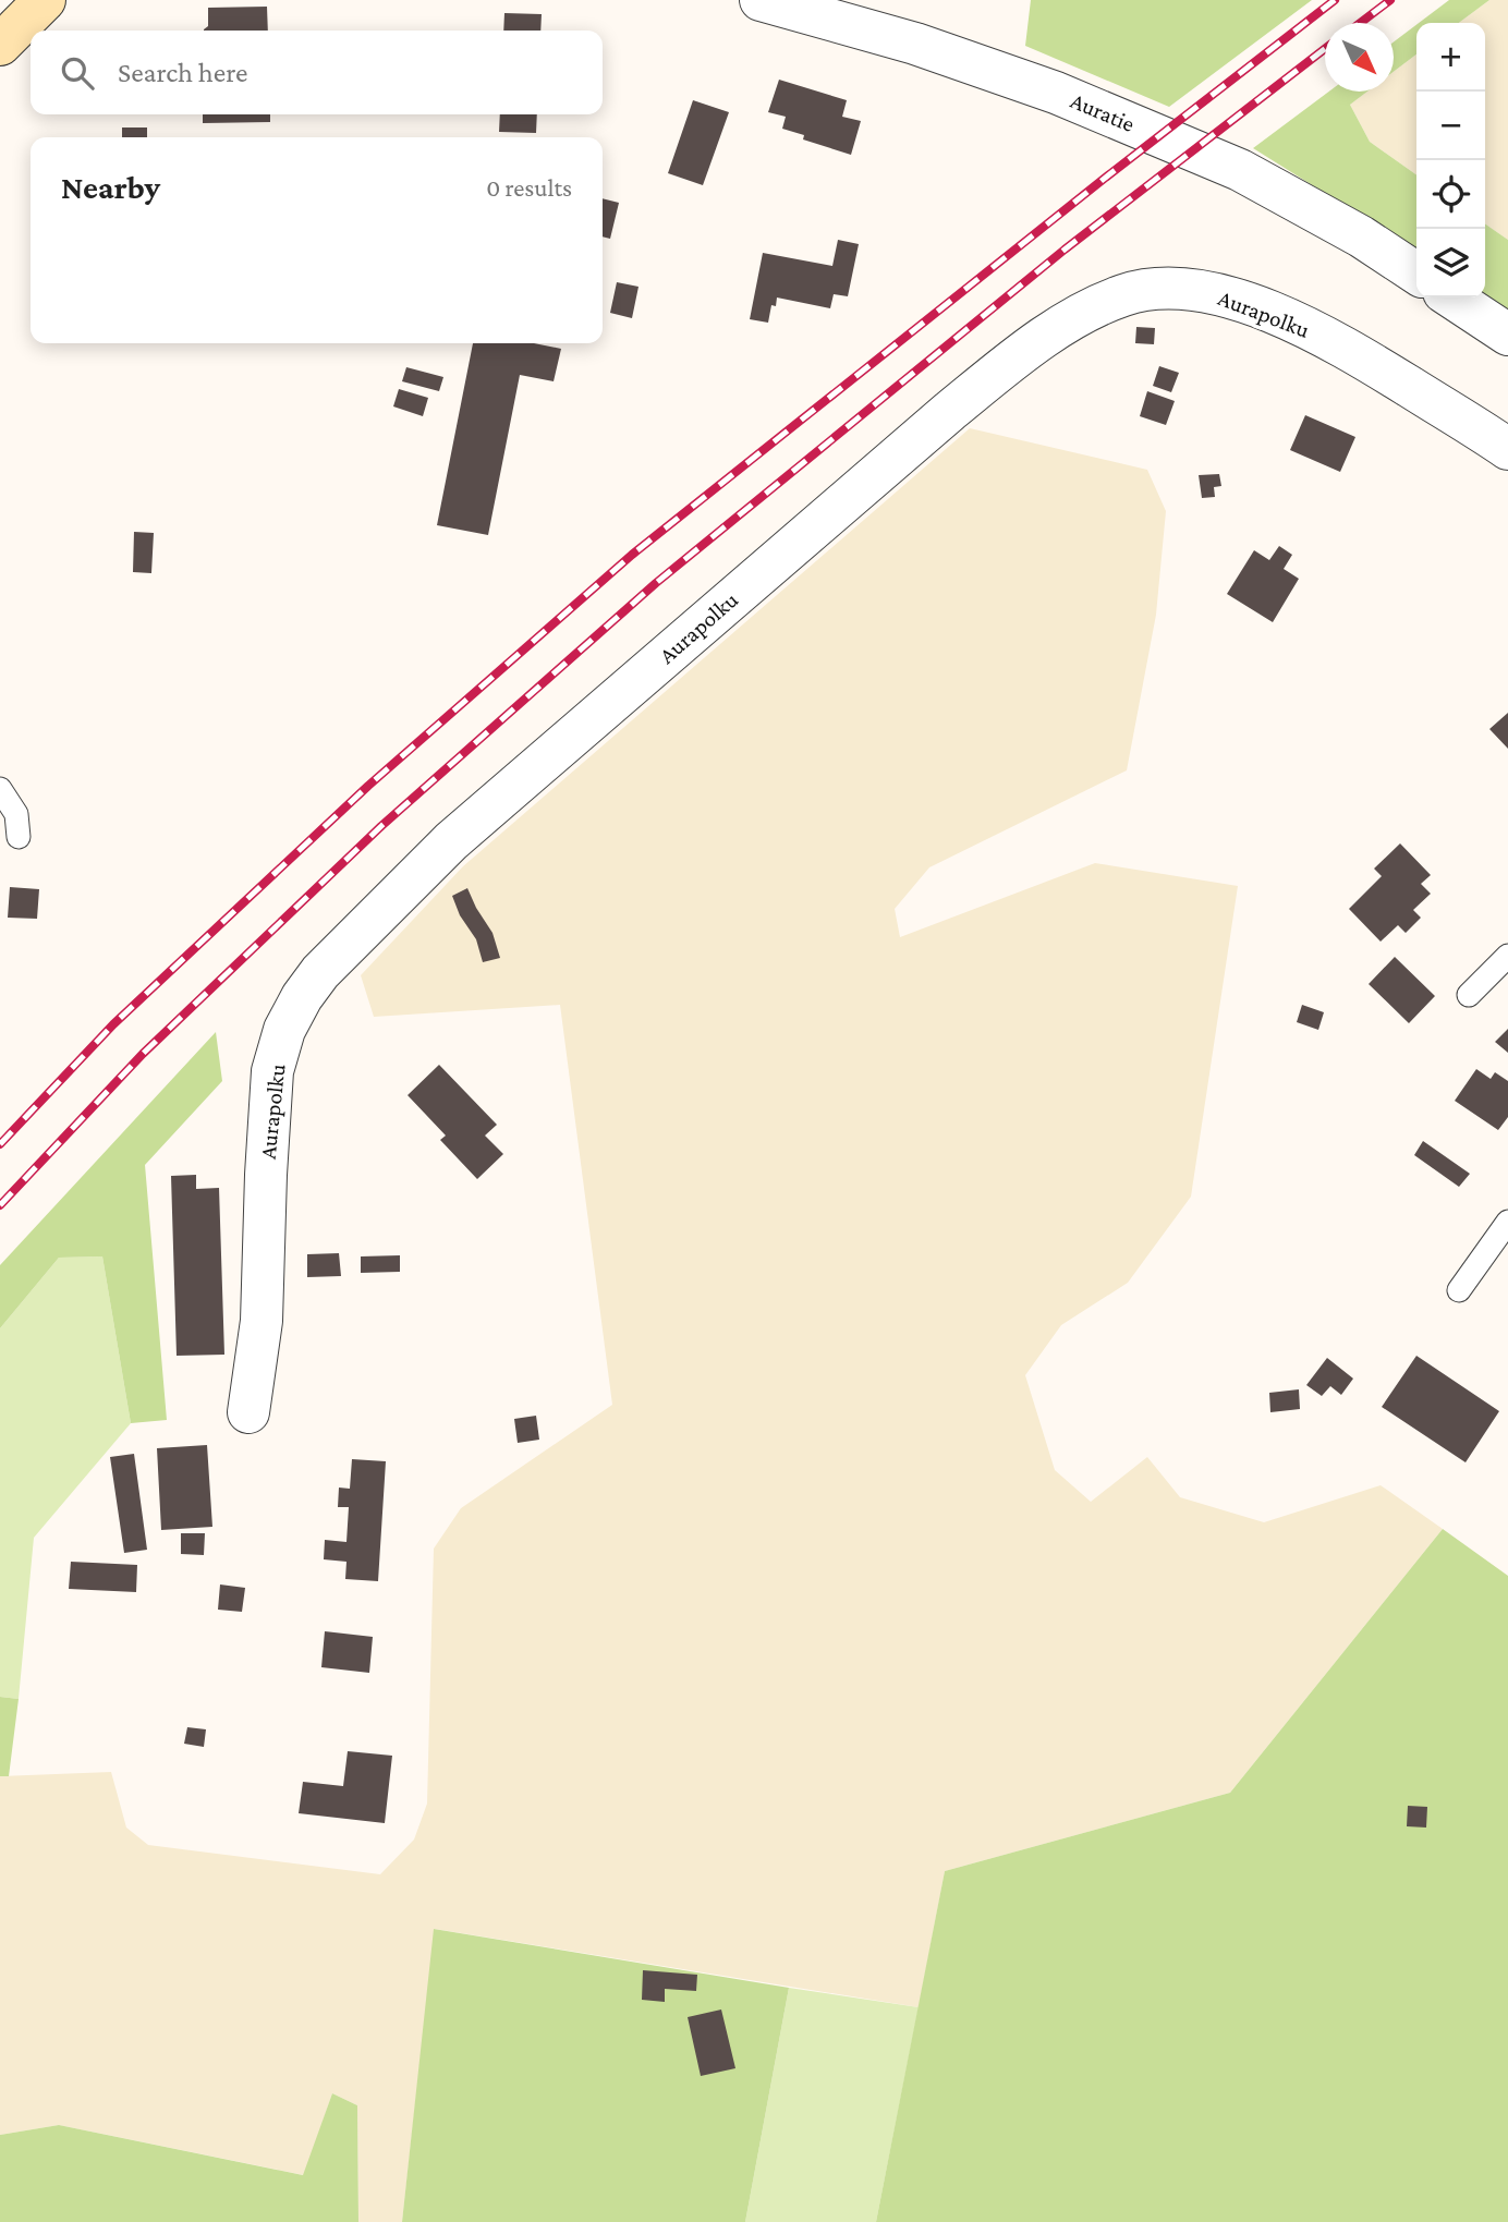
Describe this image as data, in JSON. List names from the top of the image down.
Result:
{
  "streets": {
    "street": ["Auratie", "Aurapolku"]
  },
  "north": "bottom right",
  "page": {
    "map_buttons": ["+", "−"],
    "search": "Search here",
    "heading": ["Nearby", "0 results"]
  }
}
